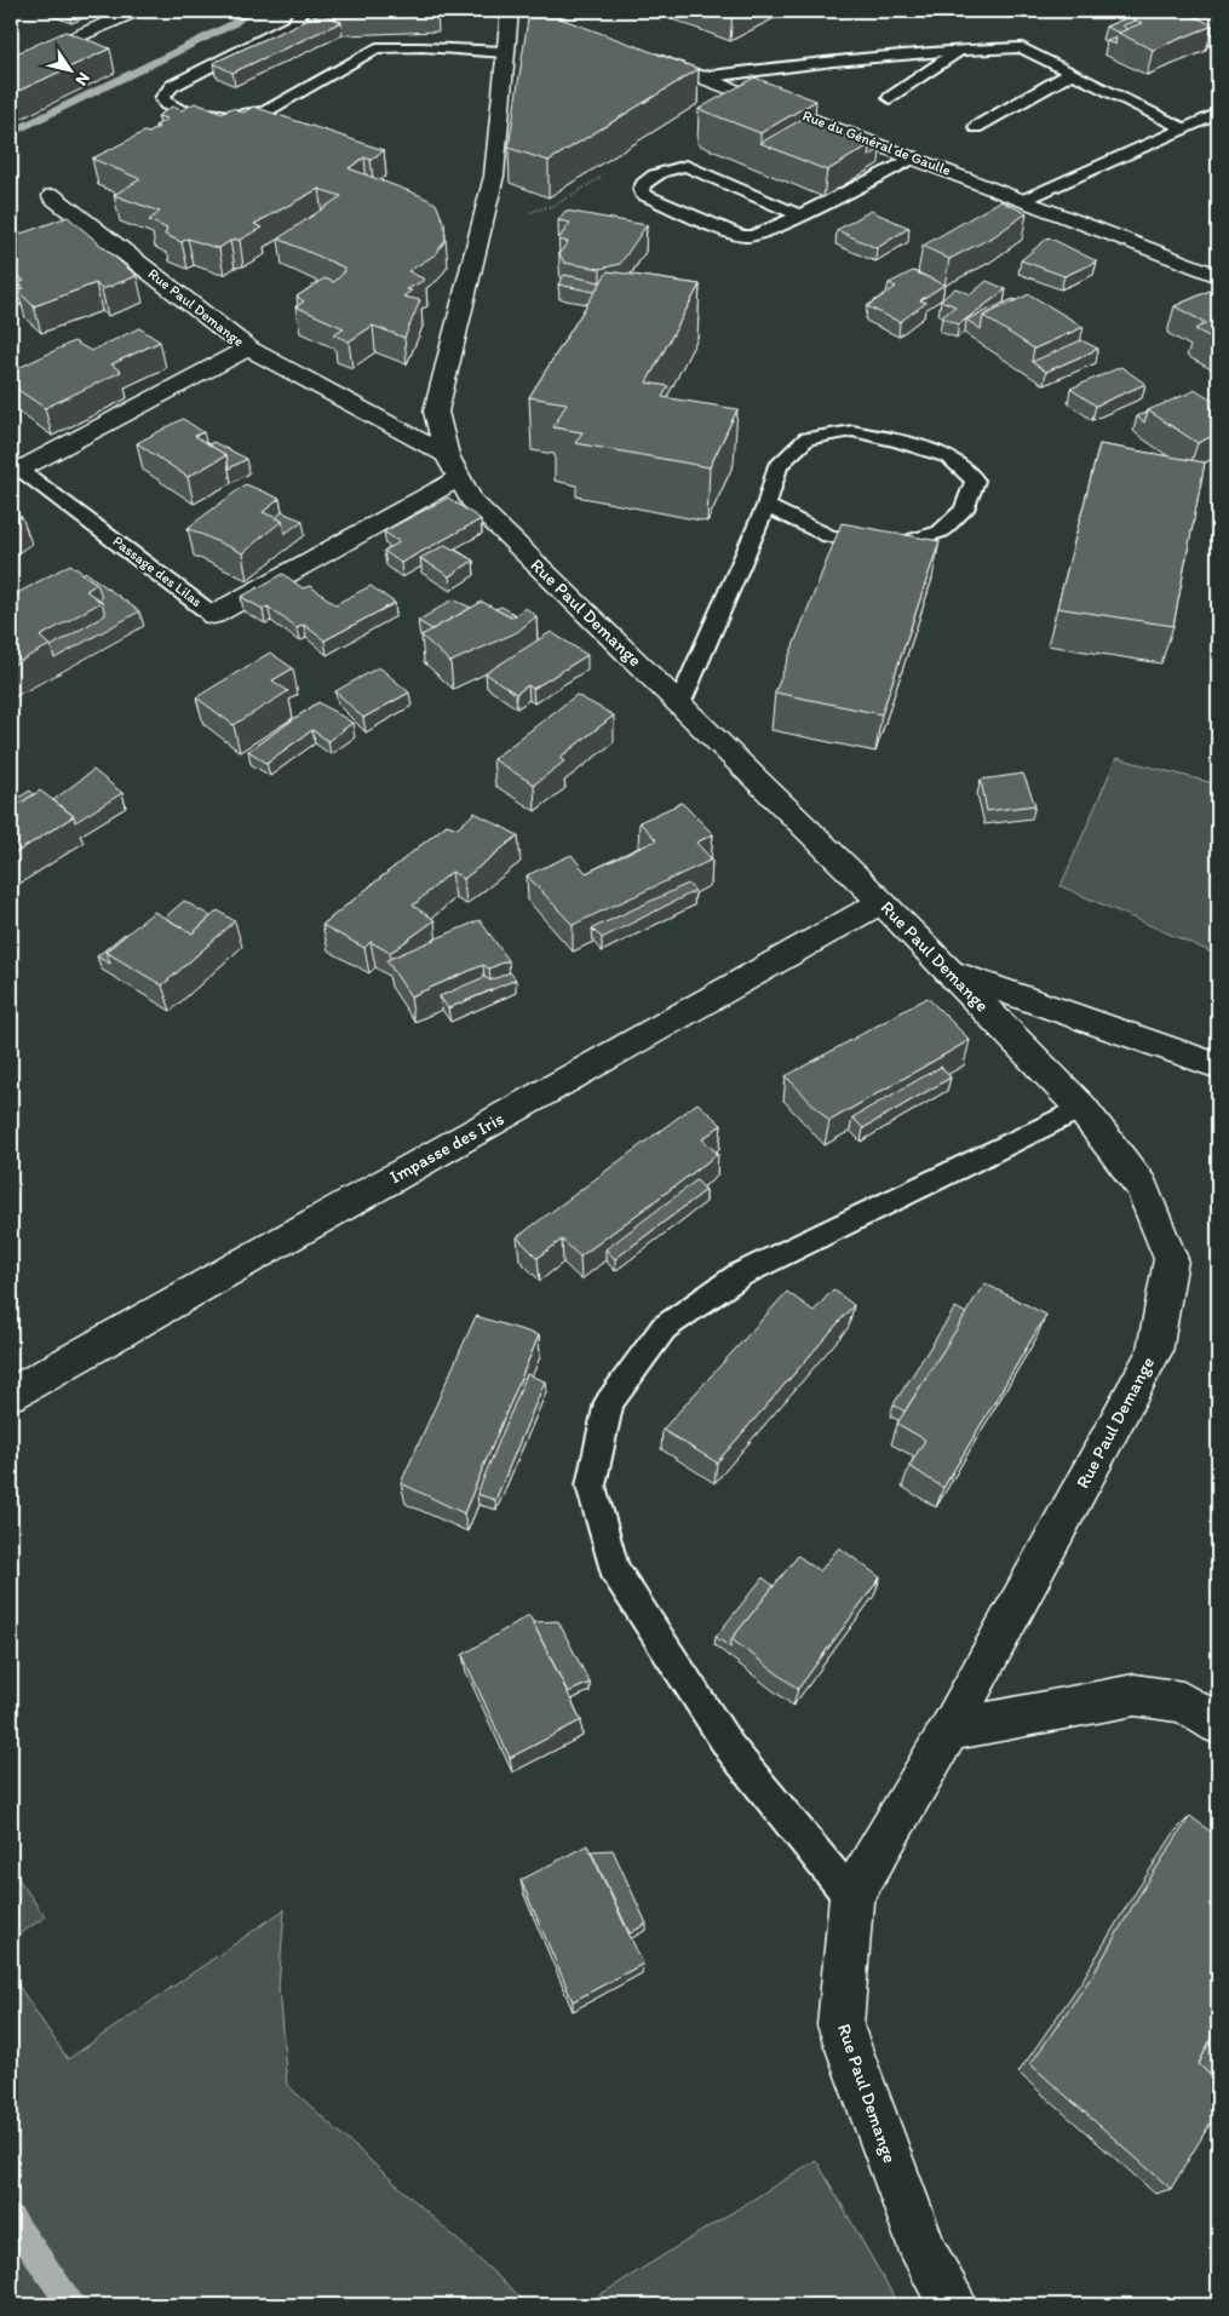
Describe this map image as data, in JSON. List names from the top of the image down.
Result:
{
  "streets": {
    "street": [
      "Rue du Général de Gaulle",
      "Rue Paul Demange",
      "Passage des Lilas",
      "Impasse des Iris"
    ]
  },
  "crossings": [
    ["Rue Paul Demange", "Passage des Lilas"],
    ["Rue Paul Demange", "Impasse des Iris"]
  ],
  "north": "bottom right"
}
